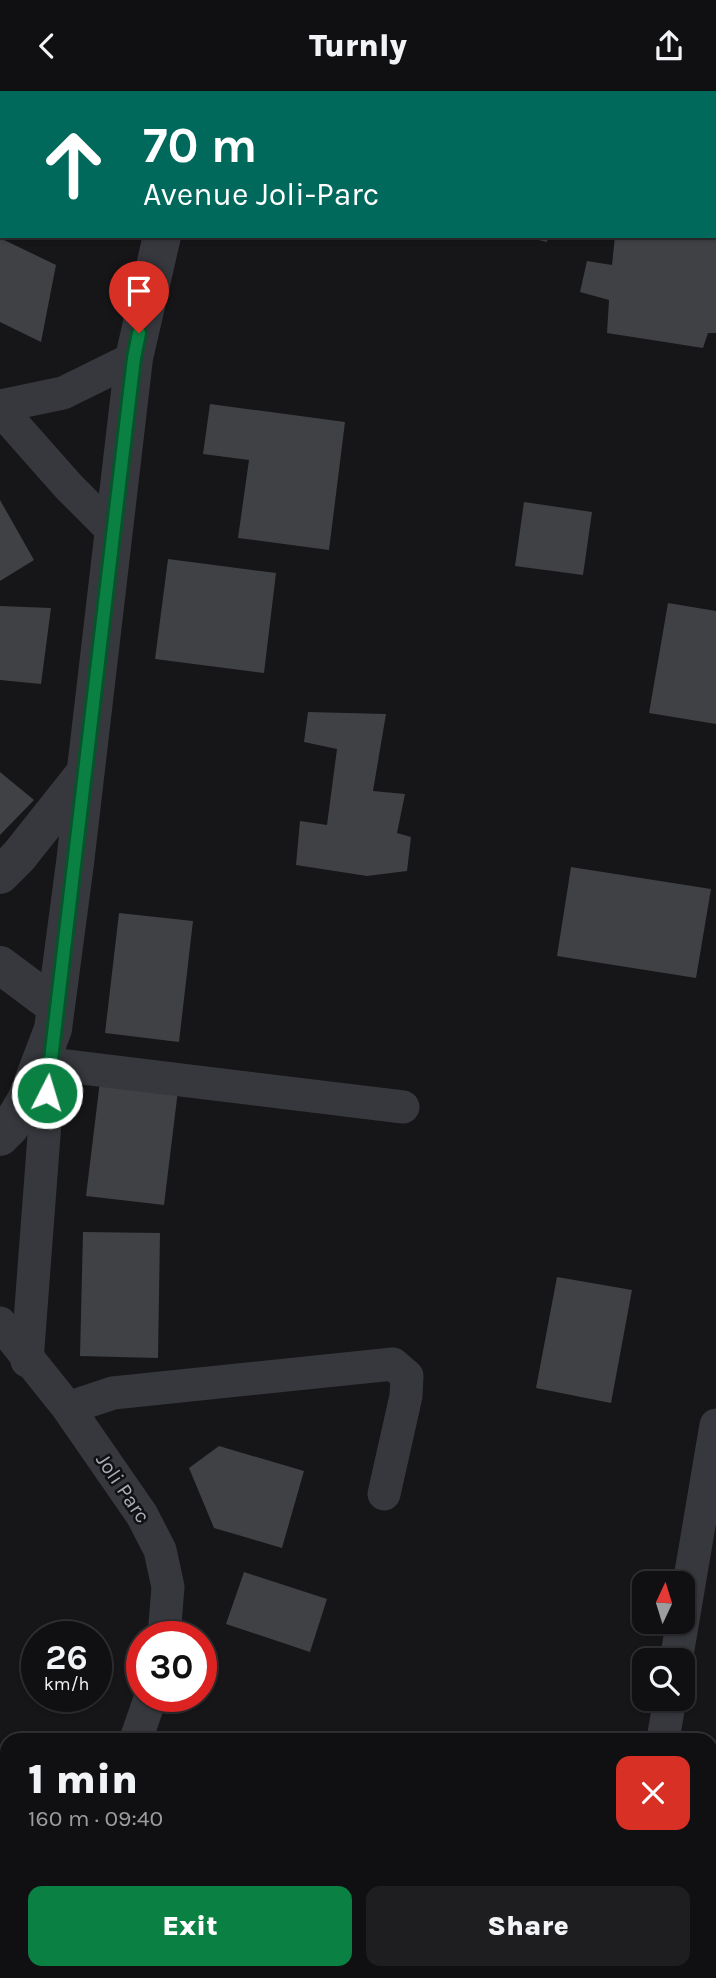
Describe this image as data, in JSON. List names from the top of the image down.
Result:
{
  "streets": {
    "street": ["Joli Parc"]
  },
  "north": "top",
  "page": {
    "header": "Turnly",
    "turn": ["70 m", "Avenue Joli-Parc"],
    "speed": "26 km/h",
    "limit": "30",
    "heading": ["1 min", "160 m · 09:40"],
    "buttons": ["Exit", "Share"]
  }
}
